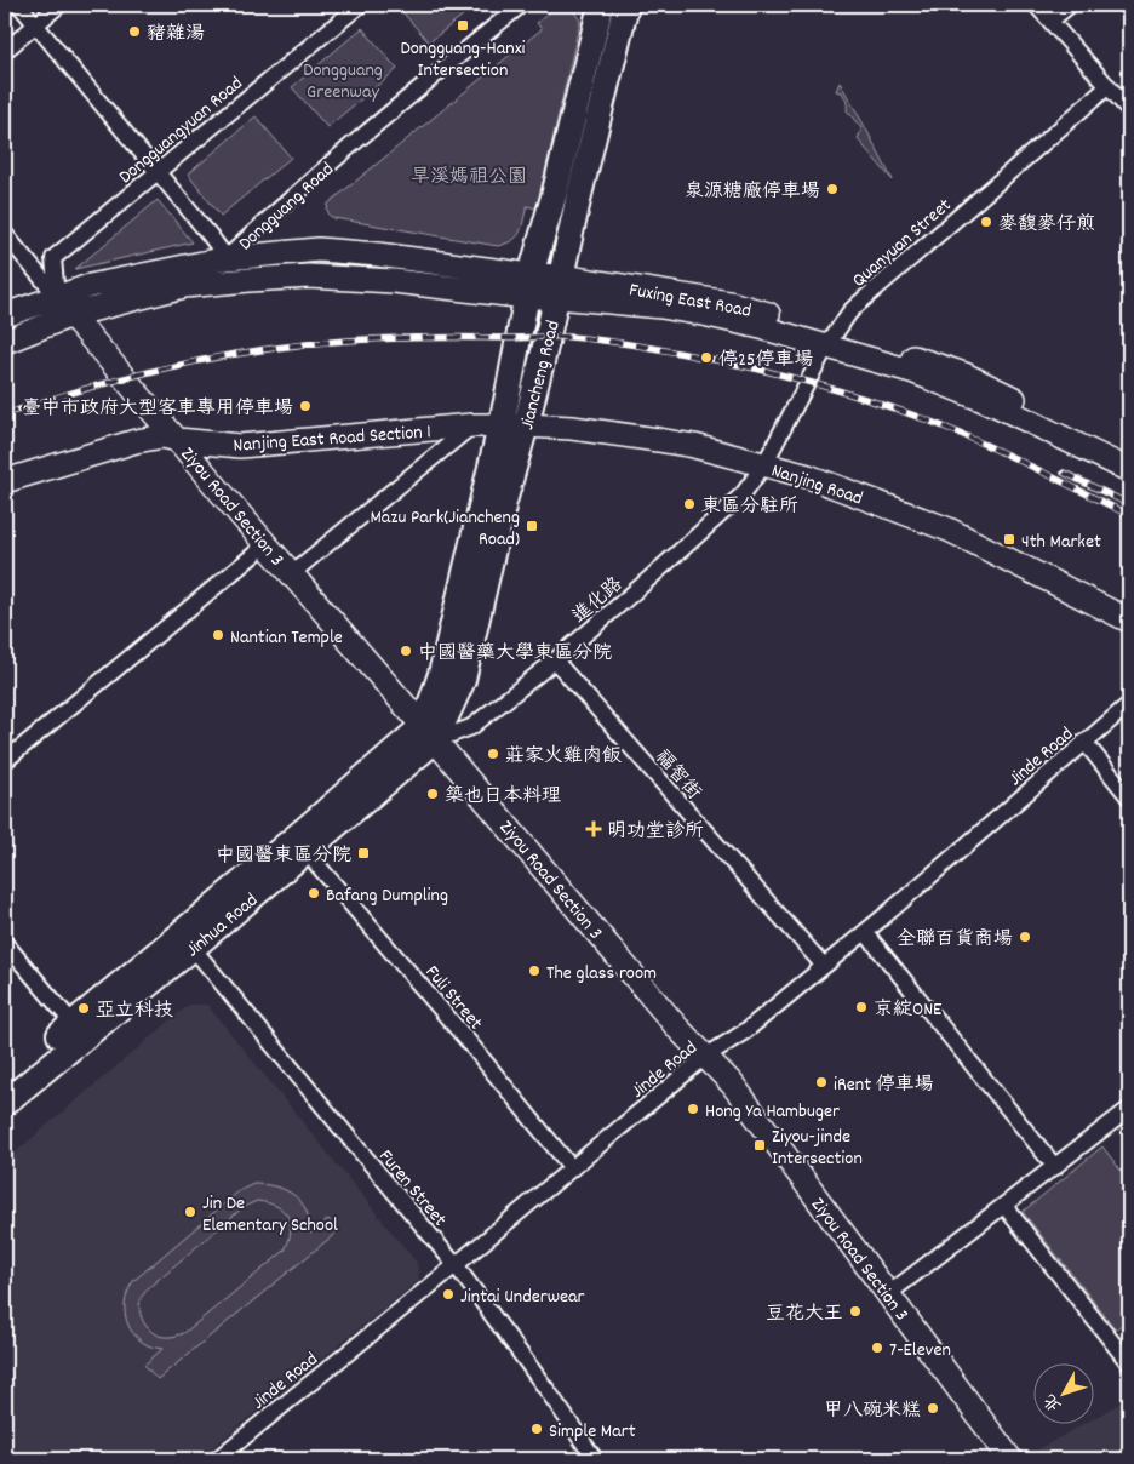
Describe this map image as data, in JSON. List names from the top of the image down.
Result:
{
  "streets": {
    "main road": ["Jiancheng Road", "Jinhua Road"],
    "street": [
      "Dongguangyuan Road",
      "Dongguang Road",
      "Quanyuan Street",
      "Fuxing East Road",
      "Nanjing East Road Section 1",
      "Nanjing Road",
      "Ziyou Road Section 3",
      "進化路",
      "Jinde Road",
      "福智街",
      "Fuli Street",
      "Furen Street"
    ]
  },
  "crossings": [
    ["Dongguangyuan Road", "Dongguang Road"],
    ["Dongguang Road", "Fuxing East Road"],
    ["Dongguang Road", "Ziyou Road Section 3"],
    ["Quanyuan Street", "Fuxing East Road"],
    ["Quanyuan Street", "Nanjing Road"],
    ["Quanyuan Street", "進化路"],
    ["Fuxing East Road", "Jiancheng Road"],
    ["Jiancheng Road", "Nanjing East Road Section 1"],
    ["Jiancheng Road", "Nanjing Road"],
    ["Jiancheng Road", "Ziyou Road Section 3"],
    ["Jiancheng Road", "進化路"],
    ["Jiancheng Road", "Jinhua Road"],
    ["Nanjing East Road Section 1", "Nanjing Road"],
    ["Nanjing East Road Section 1", "Ziyou Road Section 3"],
    ["Nanjing Road", "進化路"],
    ["Ziyou Road Section 3", "進化路"],
    ["Ziyou Road Section 3", "Jinde Road"],
    ["Ziyou Road Section 3", "Jinhua Road"],
    ["進化路", "福智街"],
    ["進化路", "Jinhua Road"],
    ["Jinde Road", "福智街"],
    ["Jinde Road", "Fuli Street"],
    ["Jinde Road", "Furen Street"],
    ["Jinhua Road", "Fuli Street"],
    ["Jinhua Road", "Furen Street"]
  ],
  "parks": ["Dongguang Greenway", "旱溪媽祖公園"],
  "places": {
    "transit": [
      "Dongguang-Hanxi Intersection",
      "Mazu Park(Jiancheng Road)",
      "4th Market",
      "中國醫東區分院",
      "Ziyou-jinde Intersection"
    ],
    "other": [
      "豬雜湯",
      "泉源糖廠停車場",
      "麥馥麥仔煎",
      "停25停車場",
      "臺中市政府大型客車專用停車場",
      "東區分駐所",
      "Nantian Temple",
      "中國醫藥大學東區分院",
      "莊家火雞肉飯",
      "築也日本料理",
      "Bafang Dumpling",
      "全聯百貨商場",
      "The glass room",
      "京綻ONE",
      "亞立科技",
      "iRent 停車場",
      "Hong Ya Hambuger",
      "Jin De Elementary School",
      "Jintai Underwear",
      "豆花大王",
      "7-Eleven",
      "甲八碗米糕",
      "Simple Mart"
    ],
    "health": ["明功堂診所"]
  },
  "north": "bottom left"
}
